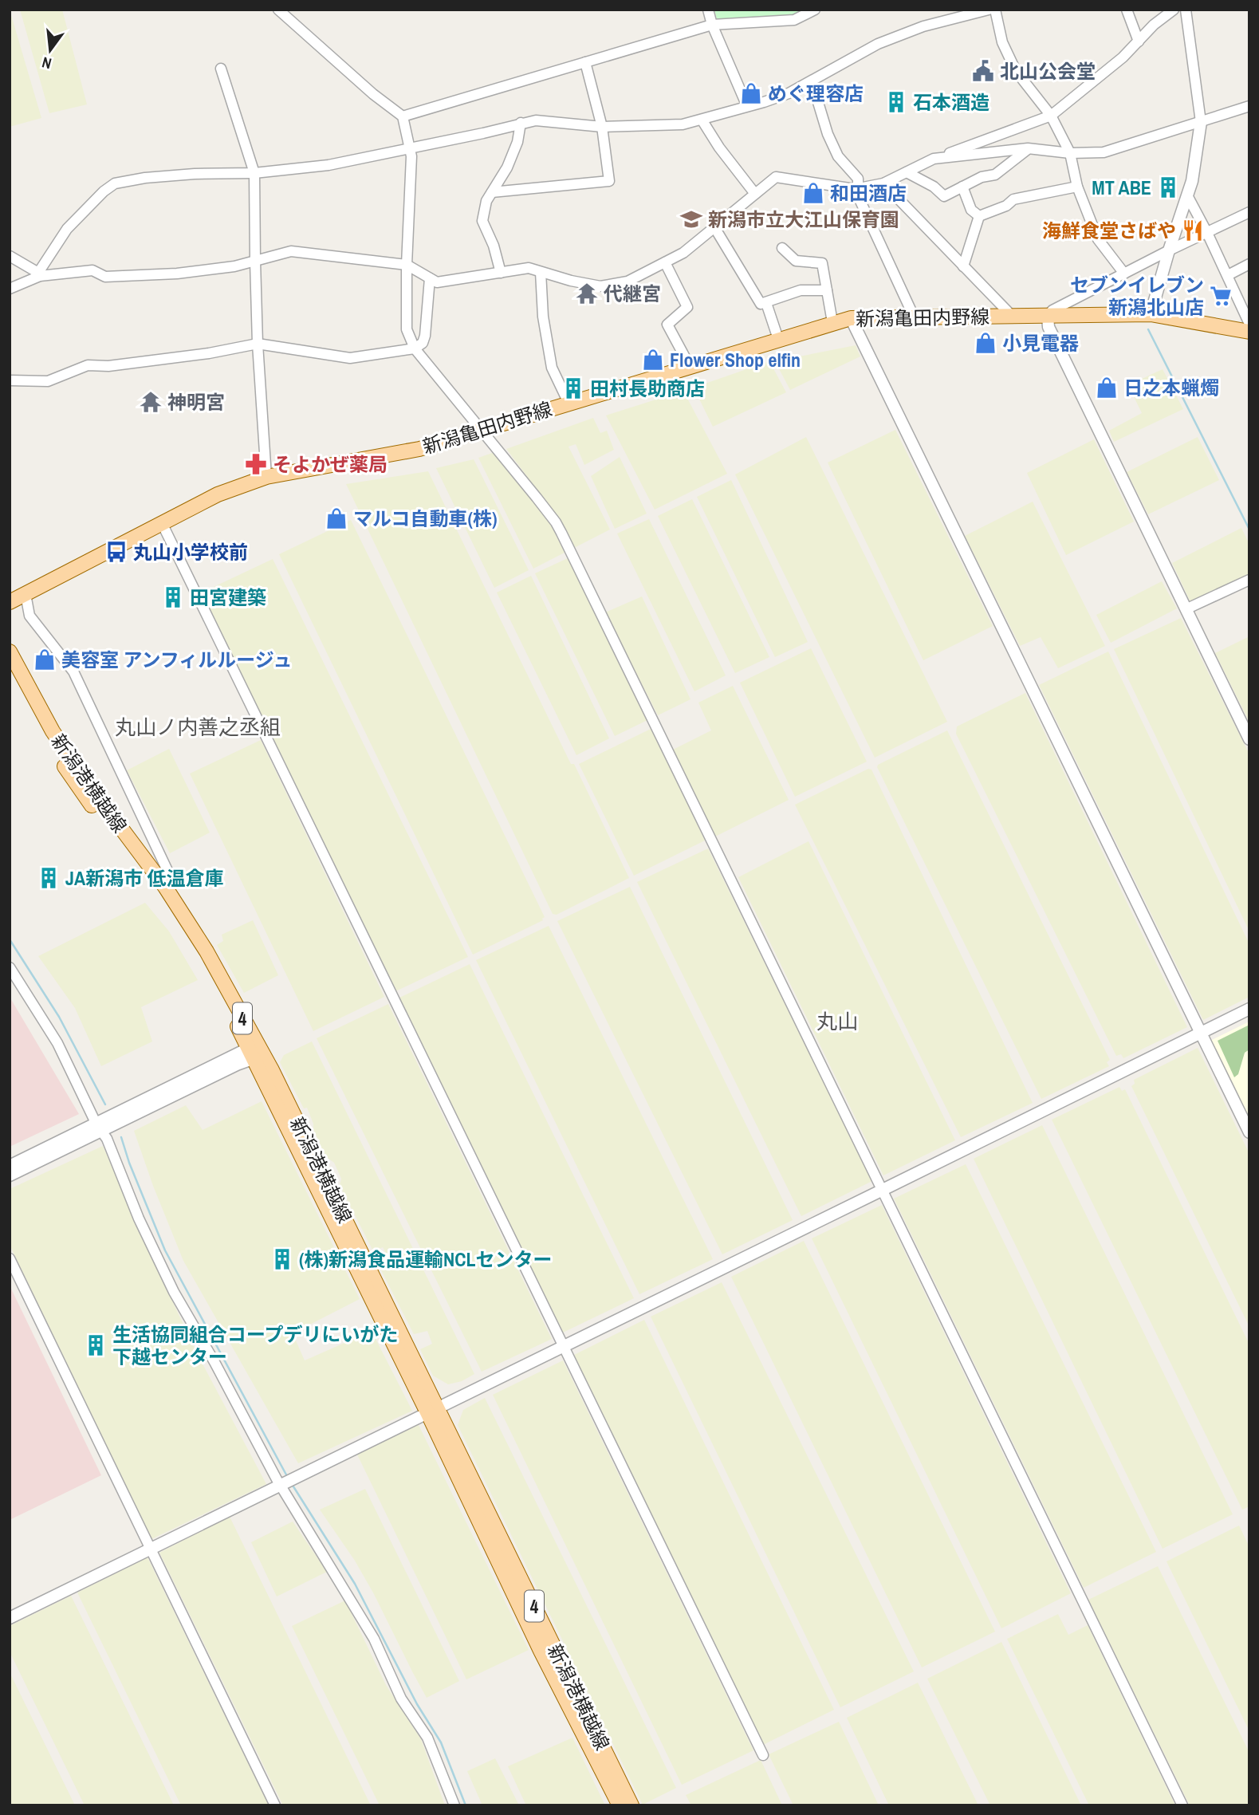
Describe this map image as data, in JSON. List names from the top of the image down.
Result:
{
  "streets": {
    "main road": ["新潟亀田内野線", "新潟港横越線", "4"]
  },
  "districts": ["丸山ノ内善之丞組", "丸山"],
  "places": {
    "public building": ["北山公会堂"],
    "shop": [
      "めぐ理容店",
      "和田酒店",
      "小見電器",
      "Flower Shop elfin",
      "日之本蝋燭",
      "マルコ自動車(株)",
      "美容室 アンフィルルージュ"
    ],
    "building": [
      "石本酒造",
      "MT ABE",
      "田村長助商店",
      "田宮建築",
      "JA新潟市 低温倉庫",
      "(株)新潟食品運輸NCLセンター",
      "生活協同組合コープデリにいがた 下越センター"
    ],
    "school or university": ["新潟市立大江山保育園"],
    "restaurant": ["海鮮食堂さばや"],
    "temple": ["代継宮", "神明宮"],
    "supermarket": ["セブンイレブン 新潟北山店"],
    "pharmacy": ["そよかぜ薬局"],
    "bus stop": ["丸山小学校前"]
  },
  "north": "bottom"
}
